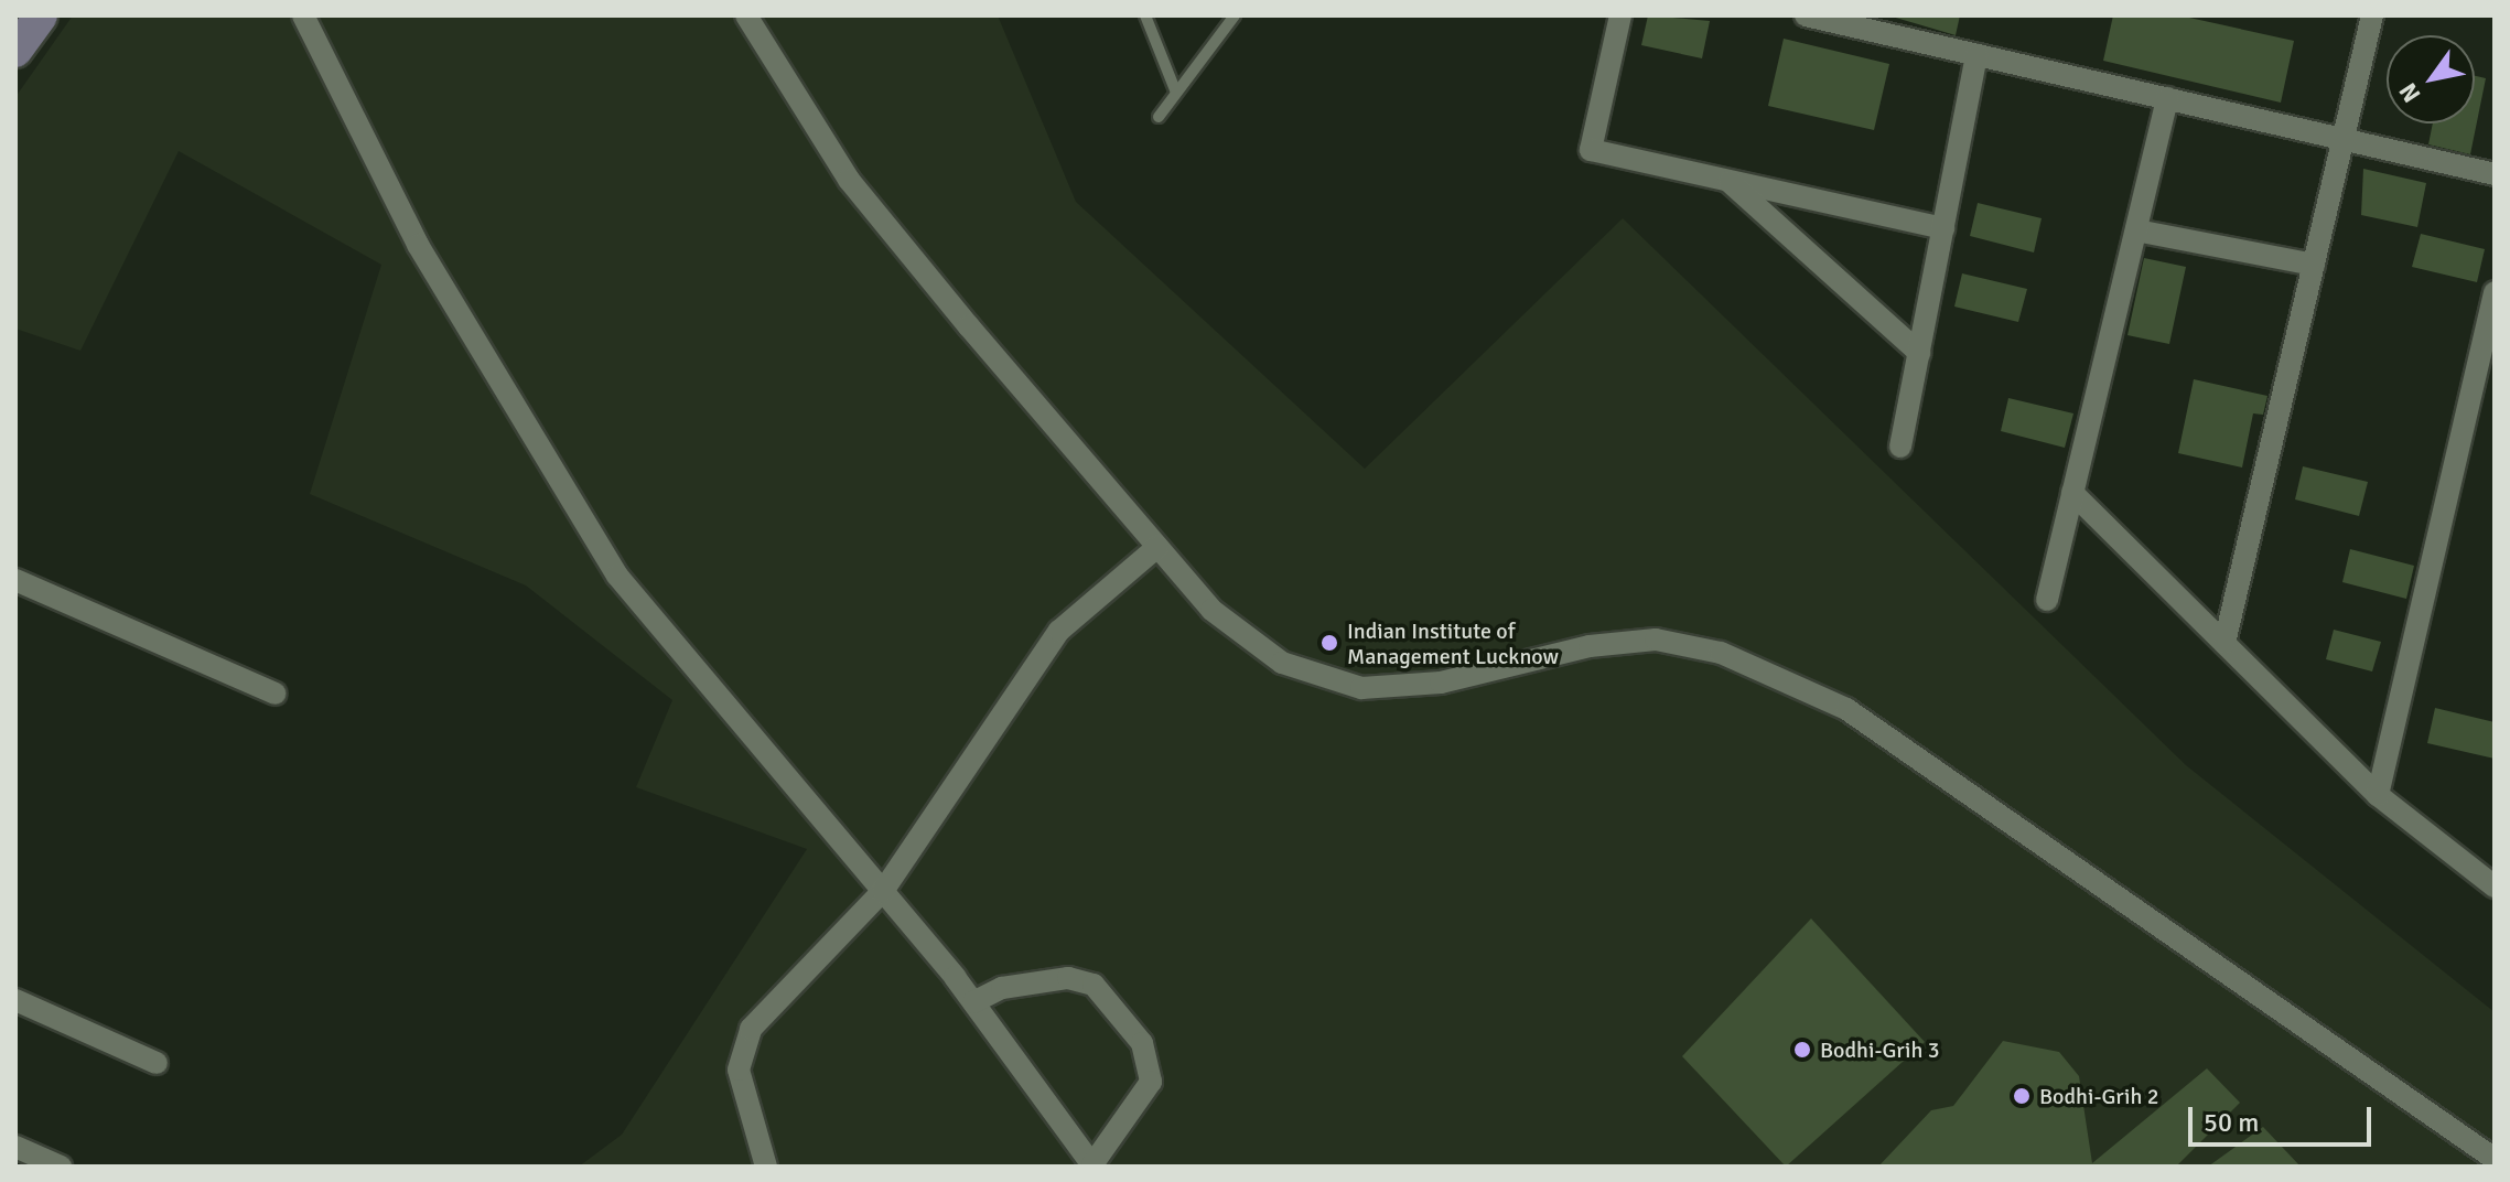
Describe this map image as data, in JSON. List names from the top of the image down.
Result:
{
  "places": ["Indian Institute of Management Lucknow", "Bodhi-Grih 3", "Bodhi-Grih 2"],
  "scale_bar": "50 m",
  "north": "bottom left"
}
